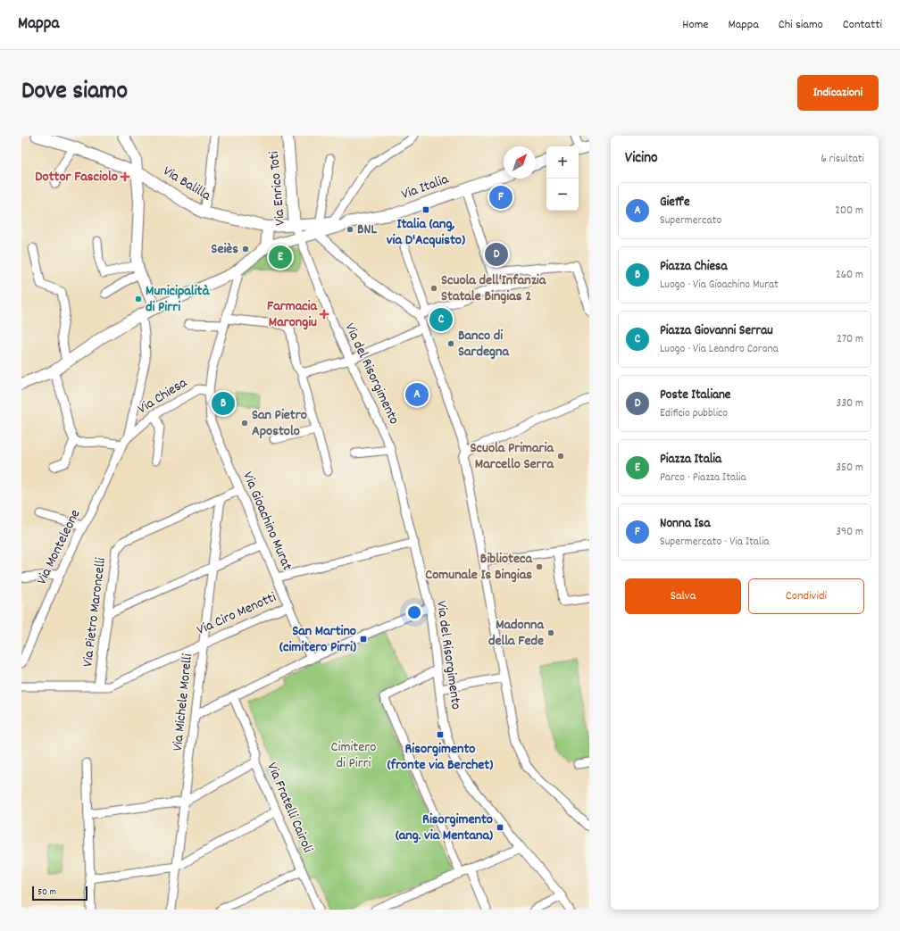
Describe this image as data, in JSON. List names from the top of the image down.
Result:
{
  "streets": {
    "street": [
      "Via Balilla",
      "Via Italia",
      "Via Enrico Toti",
      "Via del Risorgimento",
      "Via Chiesa",
      "Via Gioachino Murat",
      "Via Monteleone",
      "Via Pietro Maroncelli",
      "Via Ciro Menotti",
      "Via Michele Morelli",
      "Via Fratelli Cairoli"
    ]
  },
  "crossings": [
    ["Via Balilla", "Via Enrico Toti"],
    ["Via Enrico Toti", "Via del Risorgimento"],
    ["Via Chiesa", "Via Gioachino Murat"],
    ["Via Chiesa", "Via Monteleone"],
    ["Via Gioachino Murat", "Via Pietro Maroncelli"],
    ["Via Gioachino Murat", "Via Ciro Menotti"],
    ["Via Pietro Maroncelli", "Via Ciro Menotti"],
    ["Via Pietro Maroncelli", "Via Michele Morelli"],
    ["Via Ciro Menotti", "Via Michele Morelli"]
  ],
  "parks": ["Cimitero di Pirri"],
  "places": {
    "health": ["Dottor Fasciolo", "Farmacia Marongiu"],
    "transit": [
      "Italia (ang, via D'Acquisto)",
      "San Martino (cimitero Pirri)",
      "Risorgimento (fronte via Berchet)",
      "Risorgimento (ang. via Mentana)"
    ],
    "other": [
      "BNL",
      "Seiès",
      "Scuola dell'Infanzia Statale Bingias 2",
      "Municipalità di Pirri",
      "Banco di Sardegna",
      "San Pietro Apostolo",
      "Scuola Primaria Marcello Serra",
      "Biblioteca Comunale Is Bingias",
      "Madonna della Fede"
    ]
  },
  "scale_bar": "50 m",
  "north": "top right",
  "page": {
    "header": "Mappa",
    "nav": [
      "Home",
      "Mappa",
      "Chi siamo",
      "Contatti"
    ],
    "title": "Dove siamo",
    "buttons": [
      "Indicazioni",
      ["Salva", "Condividi"]
    ],
    "heading": ["Vicino", "6 risultati"],
    "map_buttons": ["+", "−"],
    "list": [
      {
        "mark": "A",
        "name": "Gieffe",
        "note": "Supermercato",
        "value": "200 m"
      },
      {
        "mark": "B",
        "name": "Piazza Chiesa",
        "note": "Luogo · Via Gioachino Murat",
        "value": "260 m"
      },
      {
        "mark": "C",
        "name": "Piazza Giovanni Serrau",
        "note": "Luogo · Via Leandro Corona",
        "value": "270 m"
      },
      {
        "mark": "D",
        "name": "Poste Italiane",
        "note": "Edificio pubblico",
        "value": "330 m"
      },
      {
        "mark": "E",
        "name": "Piazza Italia",
        "note": "Parco · Piazza Italia",
        "value": "350 m"
      },
      {
        "mark": "F",
        "name": "Nonna Isa",
        "note": "Supermercato · Via Italia",
        "value": "390 m"
      }
    ],
    "pins": [
      "F",
      "D",
      "E",
      "C",
      "A",
      "B"
    ],
    "scale": "50 m"
  }
}
